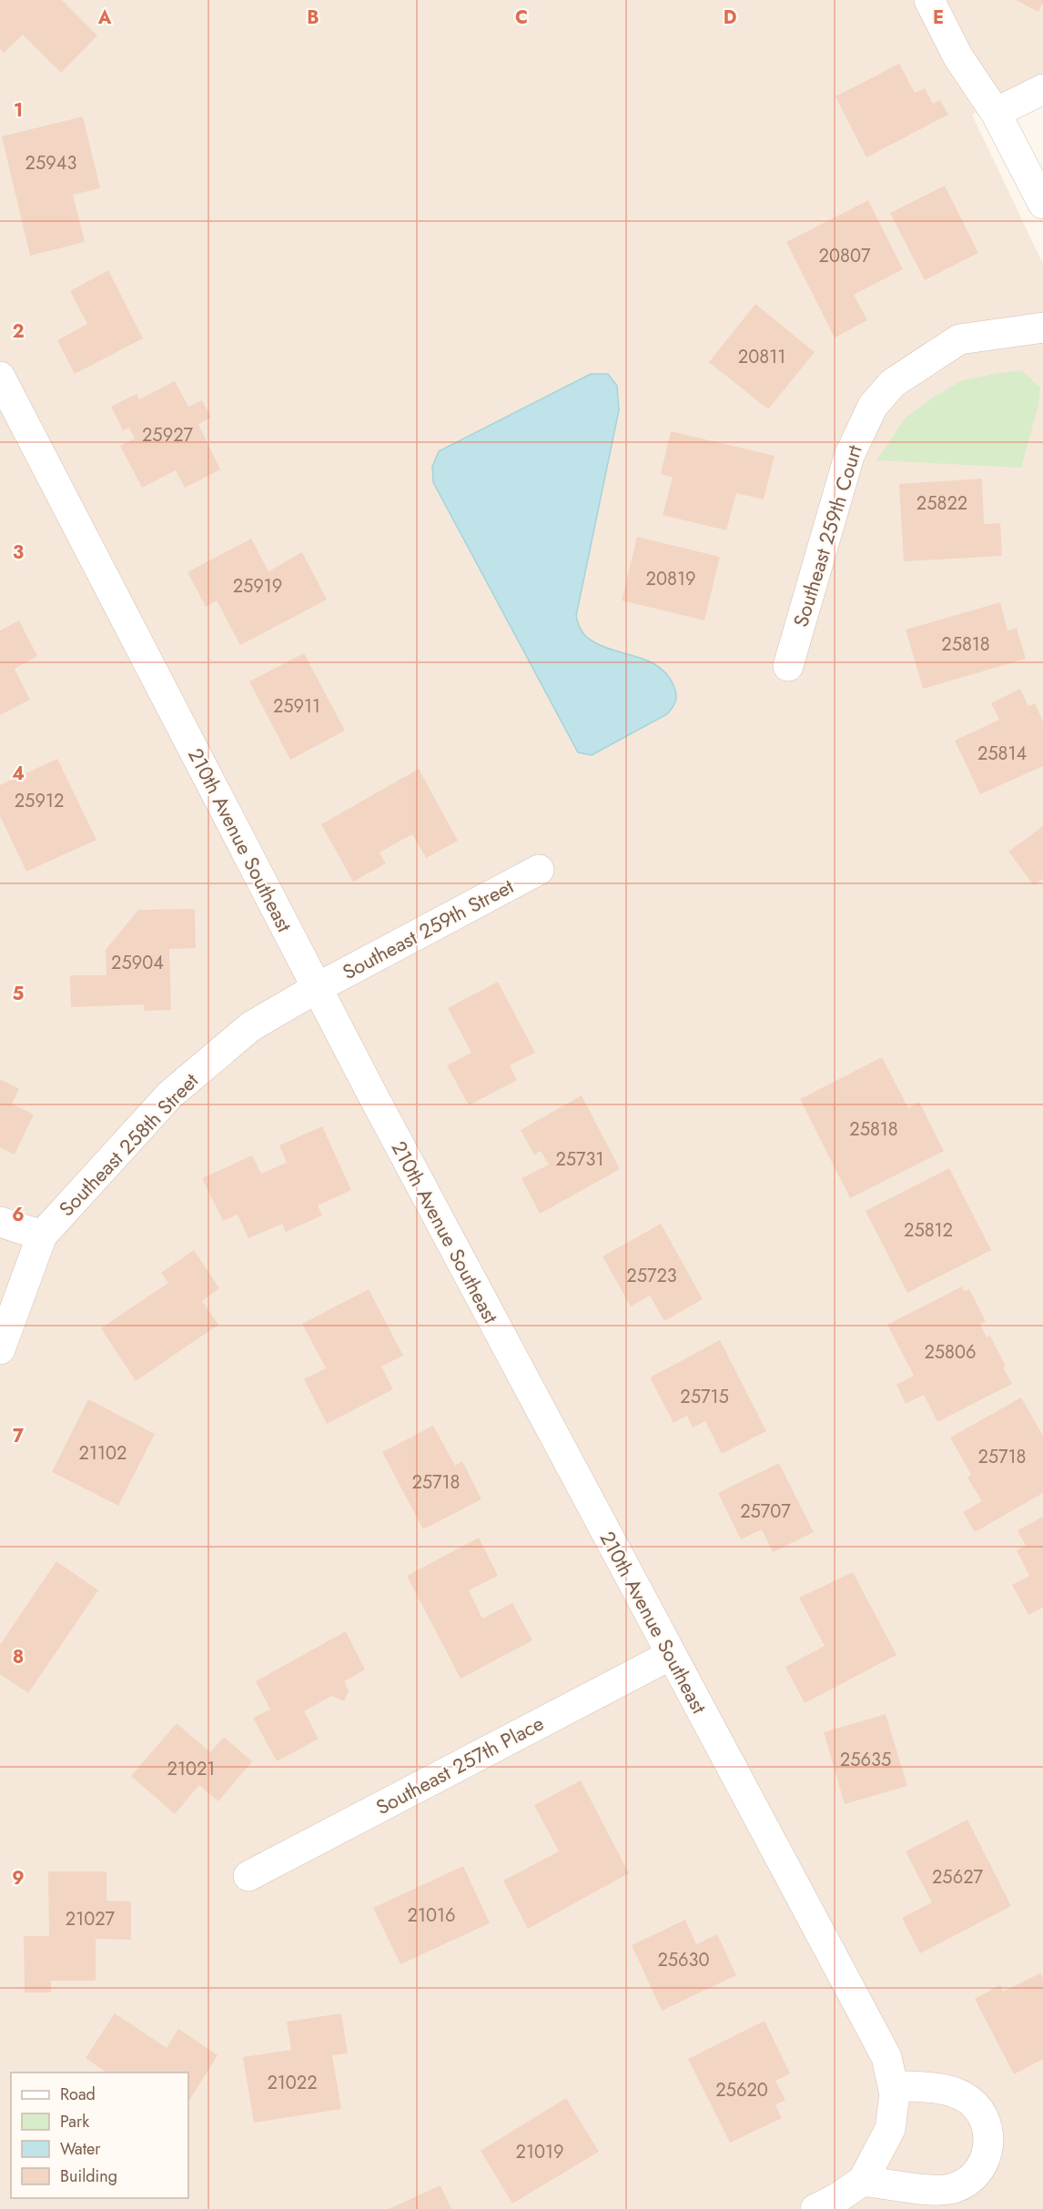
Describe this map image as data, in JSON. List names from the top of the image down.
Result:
{
  "streets": {
    "street": [
      "Southeast 259th Court",
      "210th Avenue Southeast",
      "Southeast 259th Street",
      "Southeast 258th Street",
      "Southeast 257th Place"
    ]
  },
  "crossings": [
    ["210th Avenue Southeast", "Southeast 259th Street"],
    ["210th Avenue Southeast", "Southeast 258th Street"],
    ["210th Avenue Southeast", "Southeast 257th Place"],
    ["Southeast 259th Street", "Southeast 258th Street"]
  ],
  "house_numbers": [
    "25943",
    "20807",
    "20811",
    "25927",
    "25822",
    "20819",
    "25919",
    "25818",
    "25911",
    "25814",
    "25912",
    "25904",
    "25818",
    "25731",
    "25812",
    "25723",
    "25806",
    "25715",
    "21102",
    "25718",
    "25718",
    "25707",
    "25635",
    "21021",
    "25627",
    "21016",
    "21027",
    "25630",
    "21022",
    "25620",
    "21019"
  ],
  "legend": [
    "Road",
    "Park",
    "Water",
    "Building"
  ],
  "grid": {
    "columns": [
      "A",
      "B",
      "C",
      "D",
      "E"
    ],
    "rows": [
      "1",
      "2",
      "3",
      "4",
      "5",
      "6",
      "7",
      "8",
      "9"
    ]
  }
}
